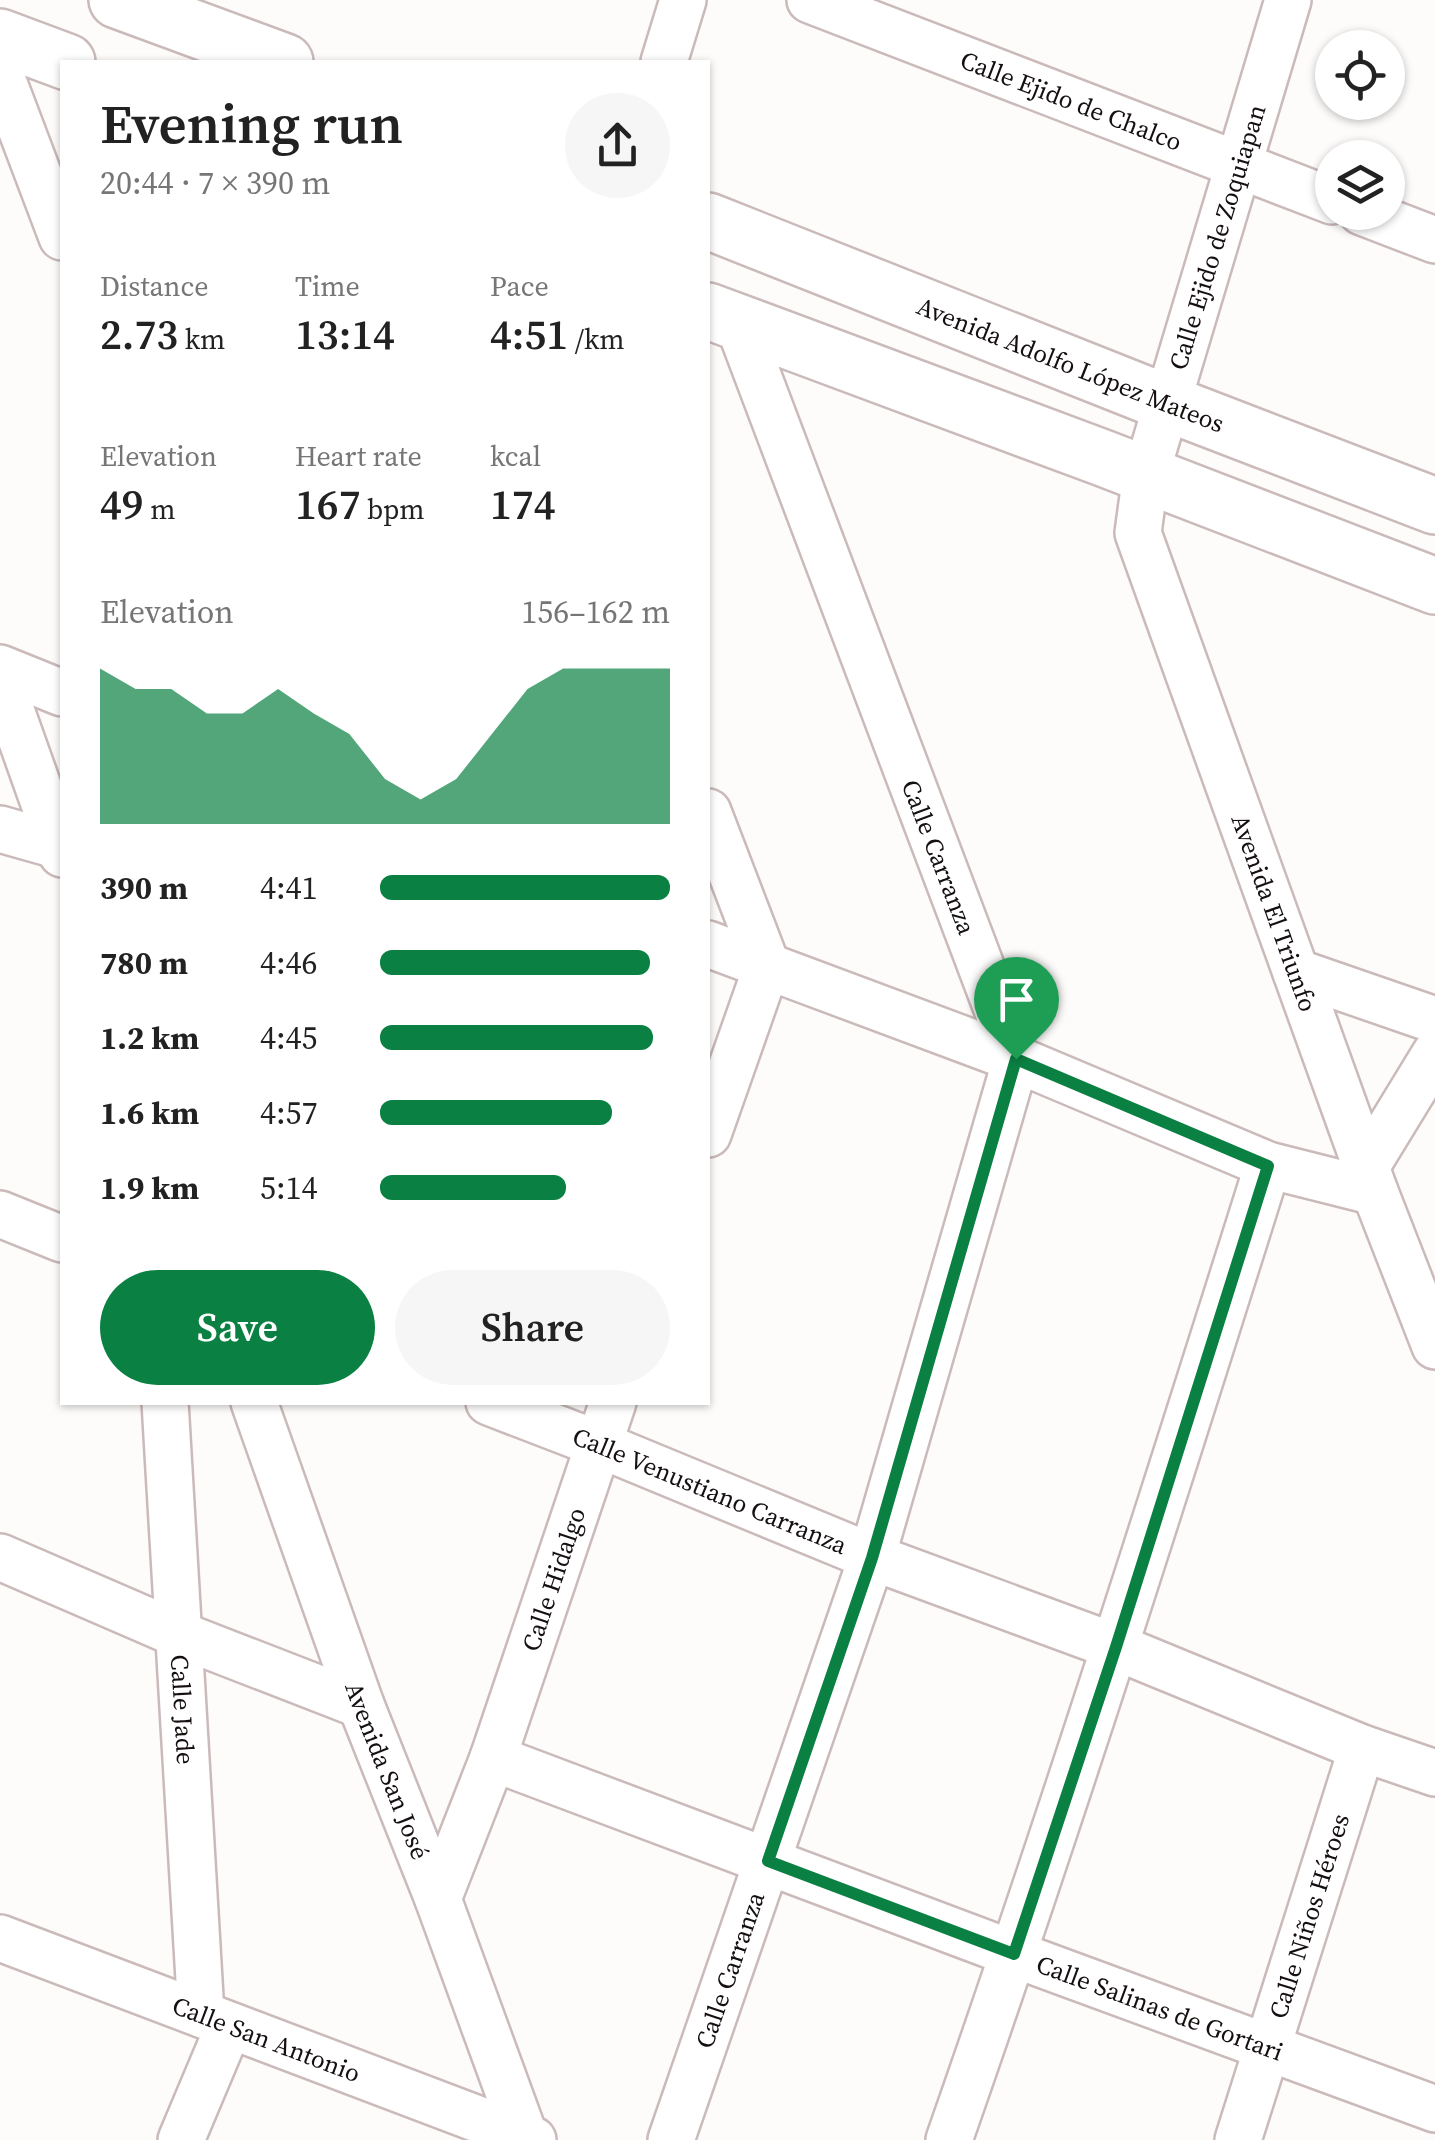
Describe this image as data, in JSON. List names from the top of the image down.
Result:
{
  "streets": {
    "main road": ["Avenida Adolfo López Mateos"],
    "street": [
      "Calle Ejido de Chalco",
      "Calle Ejido de Zoquiapan",
      "Calle Carranza",
      "Avenida El Triunfo",
      "Calle Venustiano Carranza",
      "Calle Hidalgo",
      "Calle Jade",
      "Avenida San José",
      "Calle Niños Héroes",
      "Calle Salinas de Gortari",
      "Calle San Antonio"
    ]
  },
  "crossings": [
    ["Calle Ejido de Chalco", "Calle Ejido de Zoquiapan"],
    ["Calle Ejido de Zoquiapan", "Avenida Adolfo López Mateos"],
    ["Calle Ejido de Zoquiapan", "Avenida El Triunfo"],
    ["Calle Carranza", "Calle Venustiano Carranza"],
    ["Calle Carranza", "Calle Salinas de Gortari"],
    ["Calle Venustiano Carranza", "Calle Hidalgo"],
    ["Calle Venustiano Carranza", "Calle Niños Héroes"],
    ["Calle Hidalgo", "Avenida San José"],
    ["Calle Hidalgo", "Calle Salinas de Gortari"],
    ["Calle Jade", "Calle San Antonio"],
    ["Avenida San José", "Calle San Antonio"],
    ["Calle Niños Héroes", "Calle Salinas de Gortari"]
  ],
  "page": {
    "heading": ["Evening run", "20:44 · 7 × 390 m"],
    "stats": [
      ["Distance", "2.73 km"],
      ["Time", "13:14"],
      ["Pace", "4:51 /km"],
      ["Elevation", "49 m"],
      ["Heart rate", "167 bpm"],
      ["kcal", "174"]
    ],
    "chart": ["Elevation", "156–162 m"],
    "list": [
      {
        "name": "390 m",
        "note": "4:41"
      },
      {
        "name": "780 m",
        "note": "4:46"
      },
      {
        "name": "1.2 km",
        "note": "4:45"
      },
      {
        "name": "1.6 km",
        "note": "4:57"
      },
      {
        "name": "1.9 km",
        "note": "5:14"
      }
    ],
    "buttons": ["Save", "Share"]
  }
}
